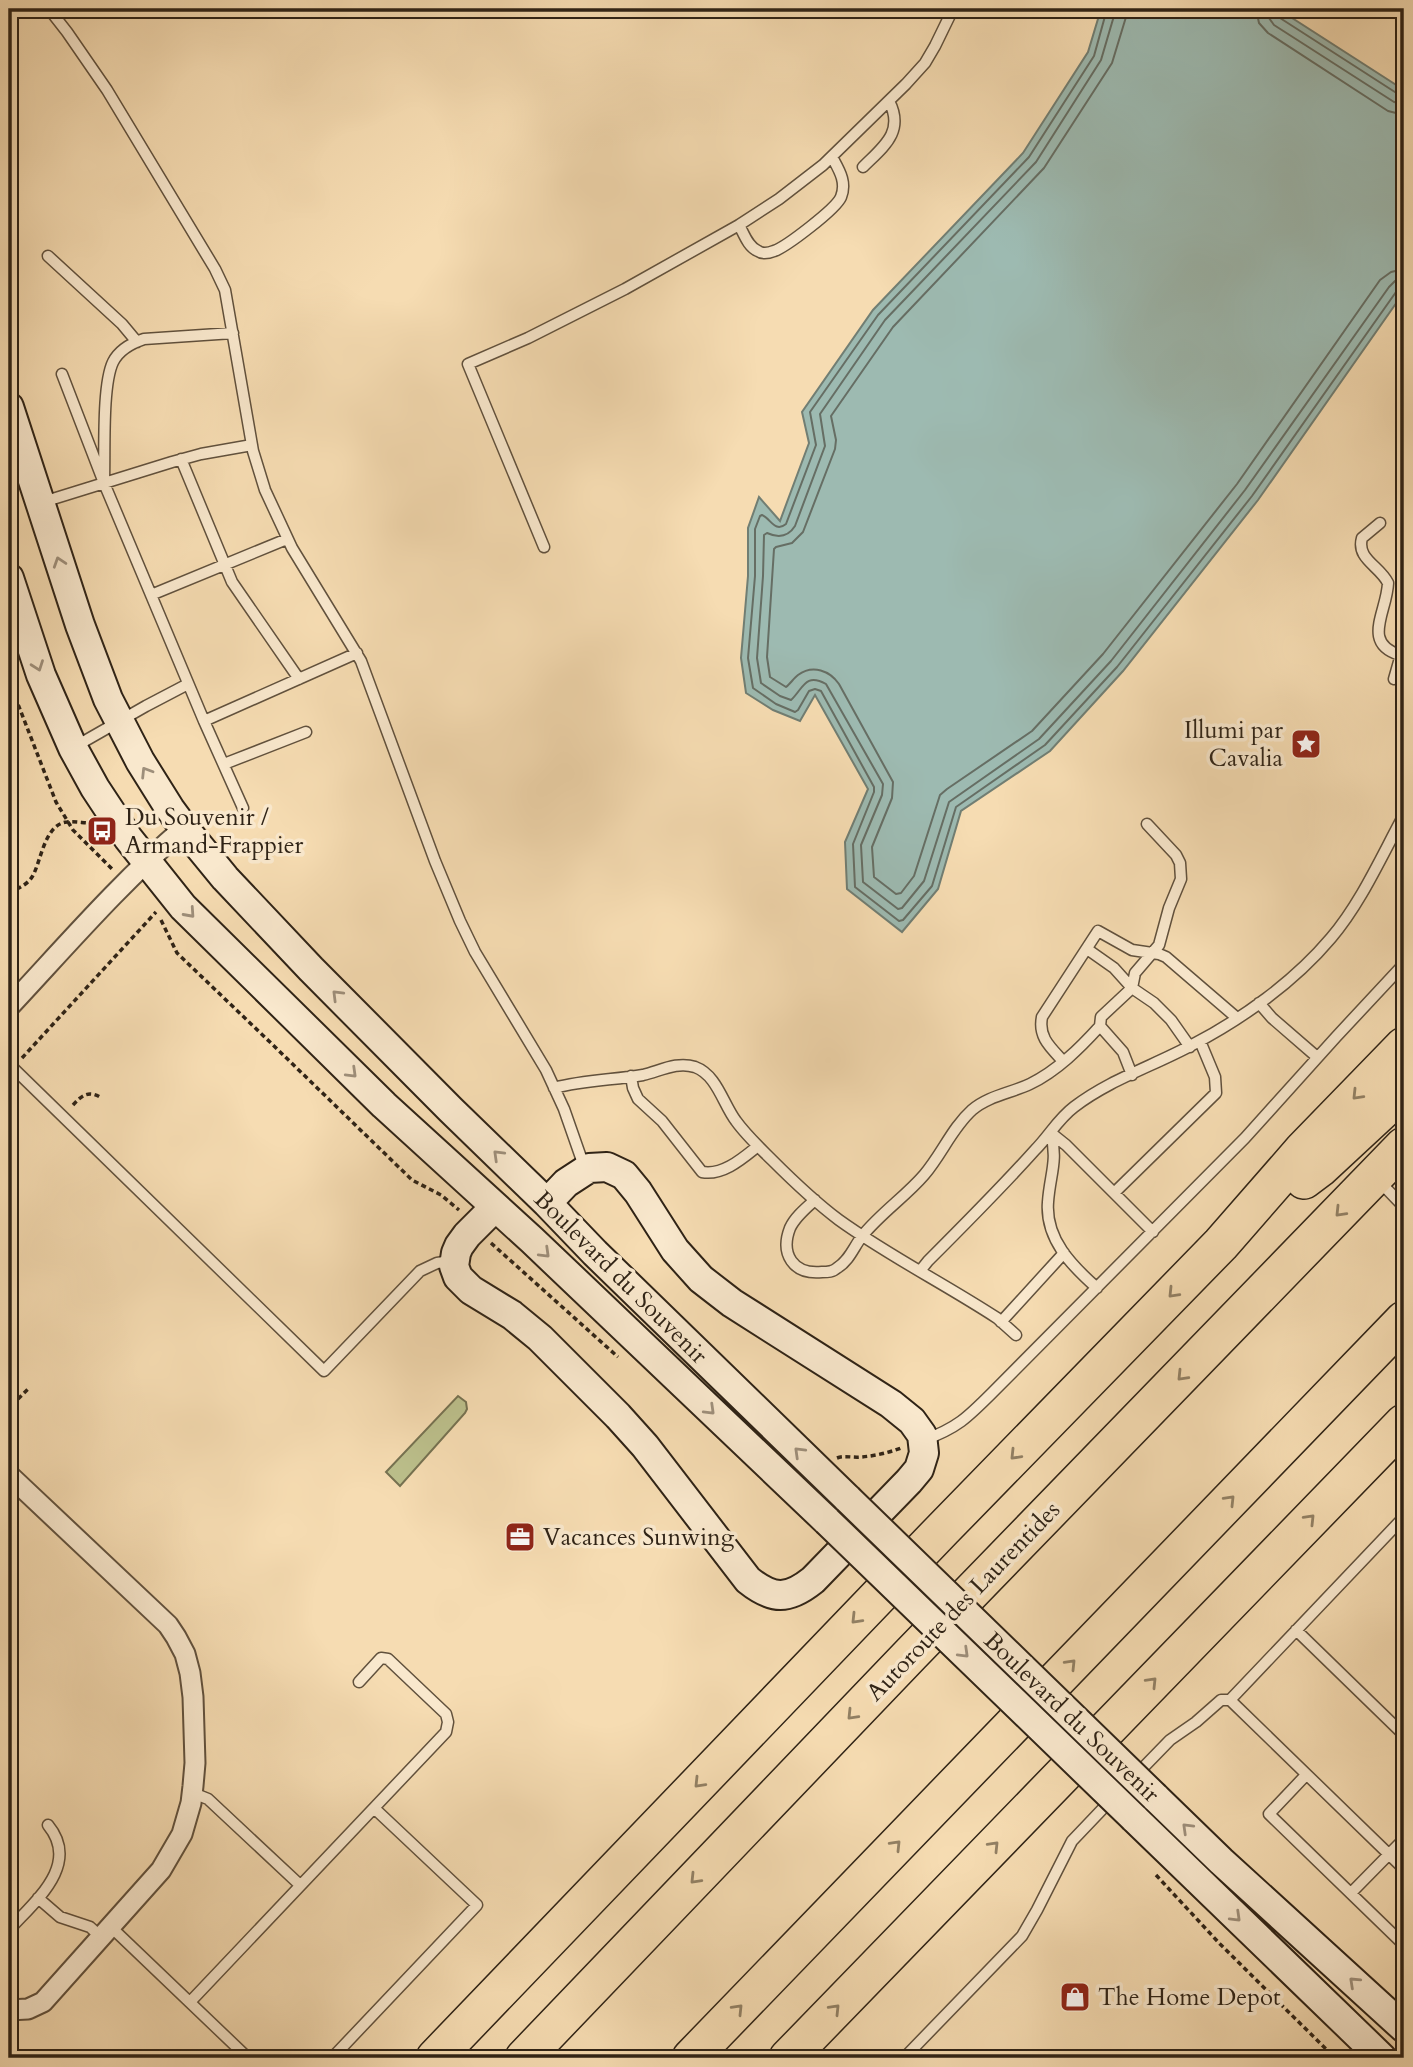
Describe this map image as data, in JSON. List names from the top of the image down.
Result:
{
  "streets": {
    "highway": ["Autoroute des Laurentides"],
    "street": ["Boulevard du Souvenir"]
  },
  "places": {
    "place": ["Illumi par Cavalia"],
    "bus stop": ["Du Souvenir / Armand-Frappier"],
    "office": ["Vacances Sunwing"],
    "shop": ["The Home Depot"]
  }
}
